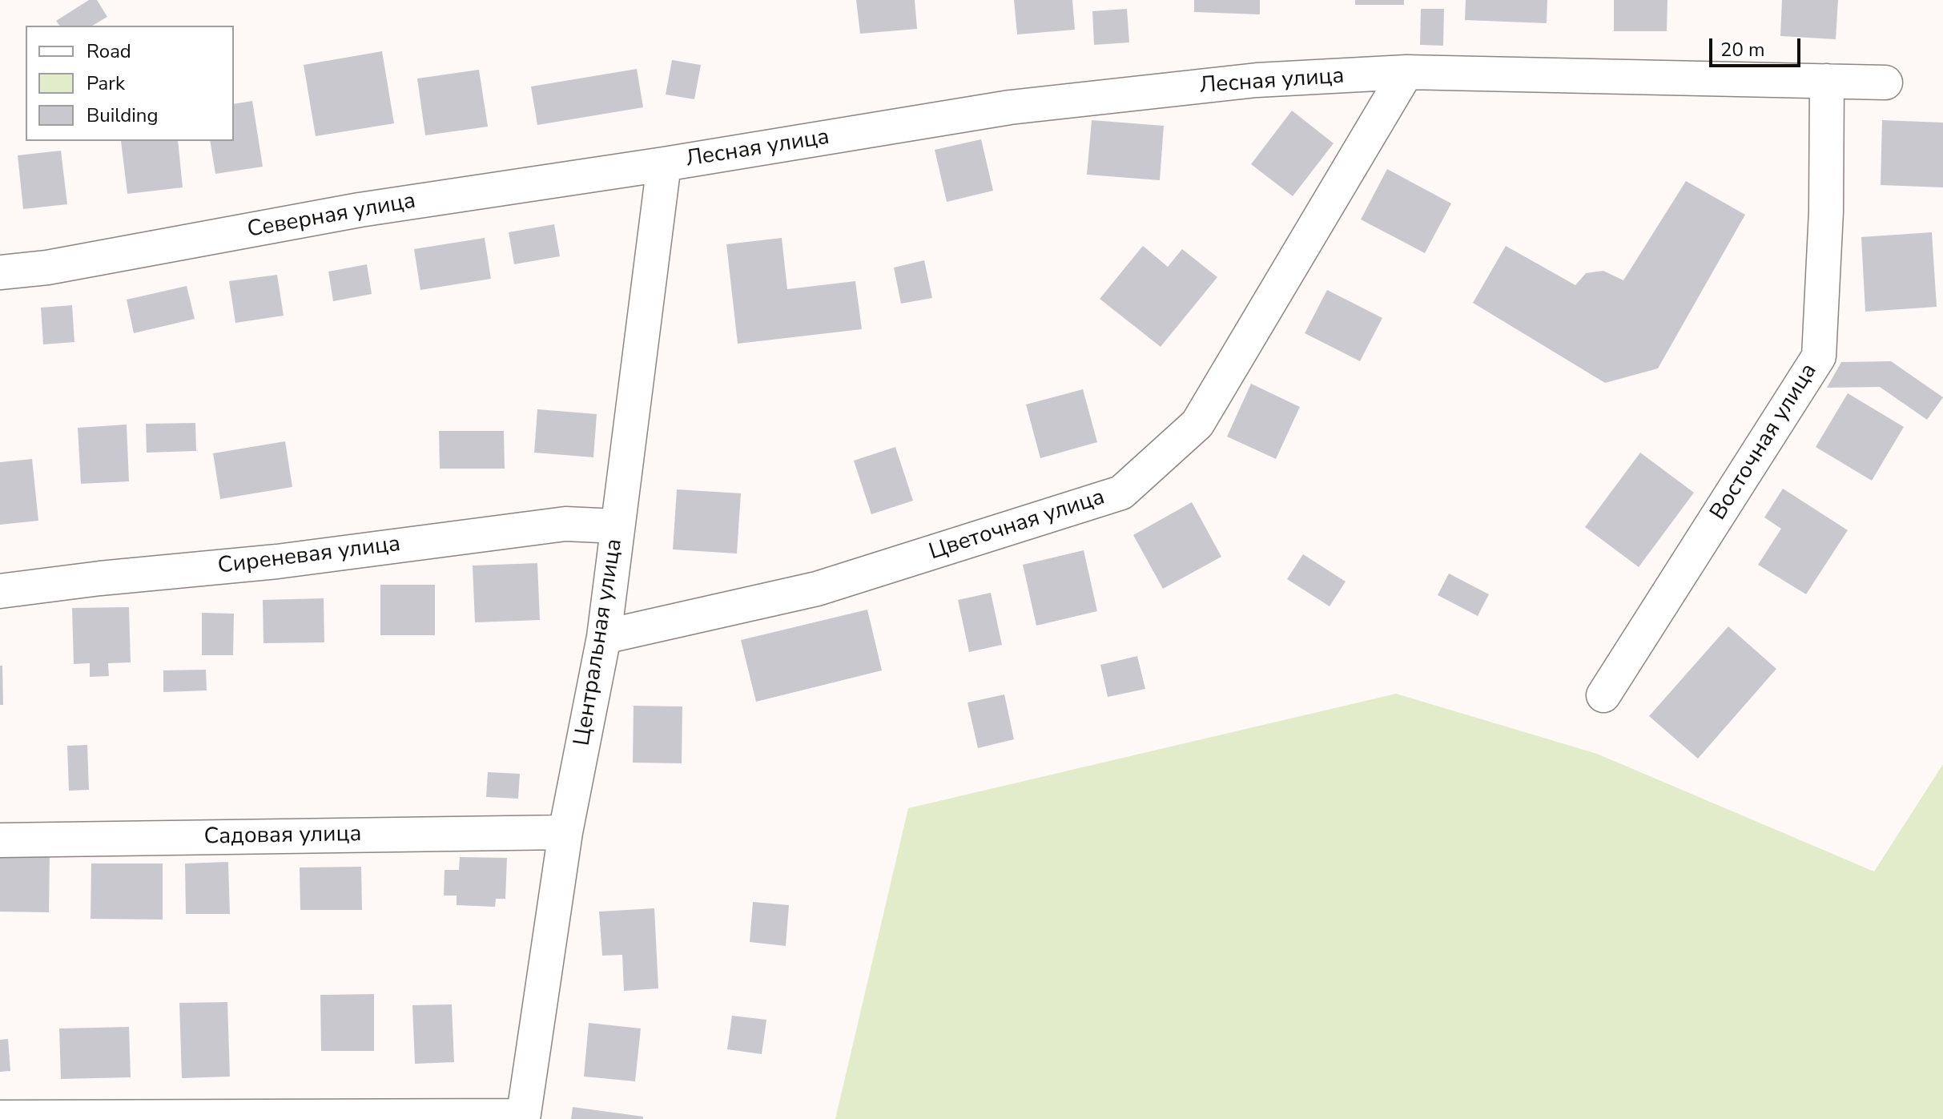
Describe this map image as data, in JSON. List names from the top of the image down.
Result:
{
  "streets": {
    "street": [
      "Лесная улица",
      "Северная улица",
      "Восточная улица",
      "Цветочная улица",
      "Сиреневая улица",
      "Центральная улица",
      "Садовая улица"
    ]
  },
  "crossings": [
    ["Лесная улица", "Северная улица"],
    ["Лесная улица", "Восточная улица"],
    ["Лесная улица", "Цветочная улица"],
    ["Лесная улица", "Центральная улица"],
    ["Северная улица", "Центральная улица"],
    ["Цветочная улица", "Центральная улица"],
    ["Сиреневая улица", "Центральная улица"],
    ["Центральная улица", "Садовая улица"]
  ],
  "legend": ["Road", "Park", "Building"],
  "scale_bar": "20 m"
}
